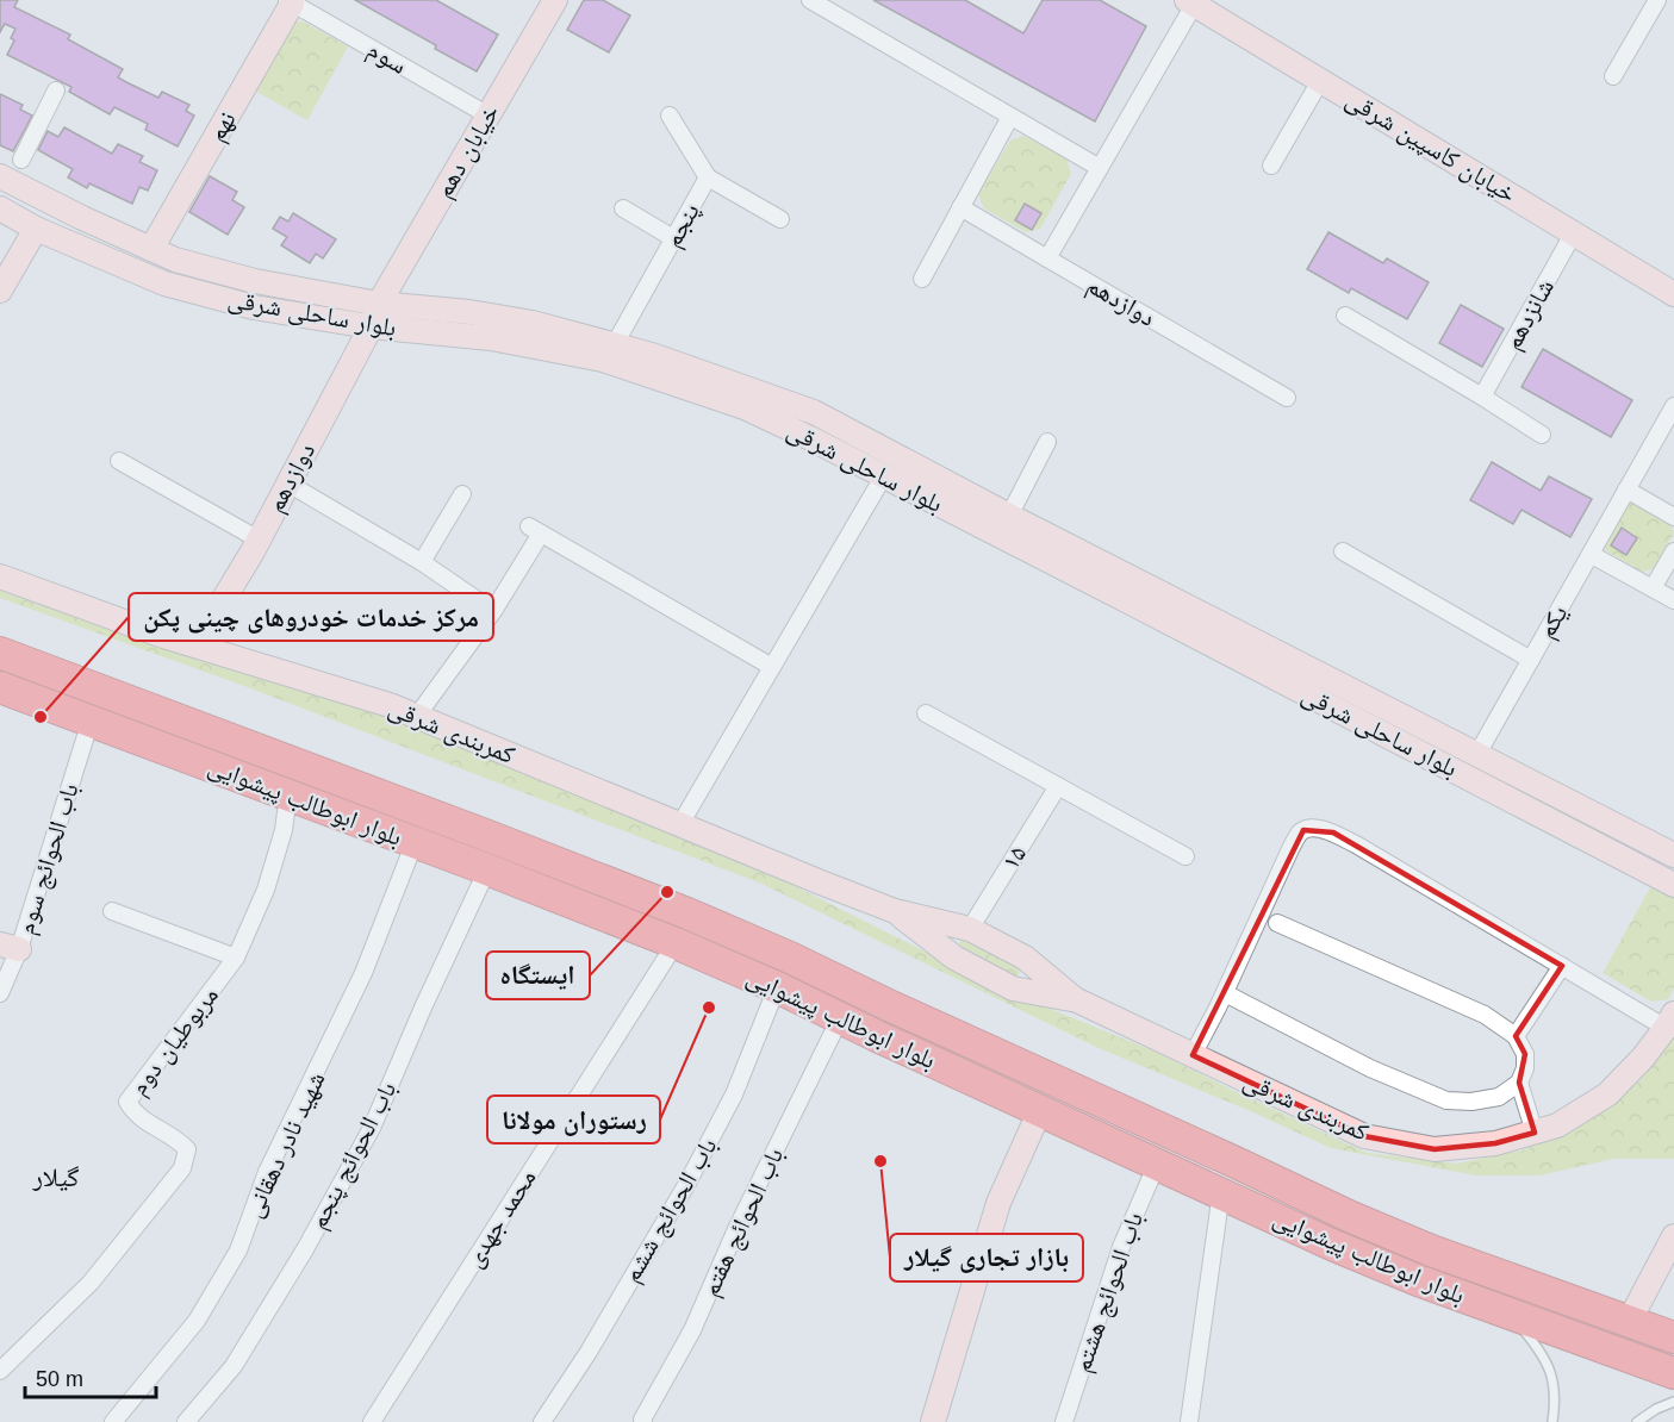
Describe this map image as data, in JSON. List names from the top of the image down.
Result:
{
  "streets": {
    "highway": ["بلوار ابوطالب پیشوایی"],
    "street": [
      "سوم",
      "نهم",
      "خیابان کاسپین شرقی",
      "خیابان دهم",
      "پنجم",
      "دوازدهم",
      "بلوار ساحلی شرقی",
      "شانزدهم",
      "یکم",
      "کمربندی شرقی",
      "۱۵",
      "باب الحوائج سوم",
      "مربوطیان دوم",
      "شهید نادر دهقانی",
      "باب الحوائج پنجم",
      "باب الحوائج ششم",
      "محمد جهدی",
      "باب الحوائج هفتم",
      "باب الحوائج هشتم"
    ]
  },
  "crossings": [
    ["سوم", "نهم"],
    ["سوم", "خیابان دهم"],
    ["نهم", "بلوار ساحلی شرقی"],
    ["خیابان کاسپین شرقی", "شانزدهم"],
    ["خیابان دهم", "دوازدهم"],
    ["خیابان دهم", "بلوار ساحلی شرقی"],
    ["پنجم", "بلوار ساحلی شرقی"],
    ["دوازدهم", "بلوار ساحلی شرقی"],
    ["دوازدهم", "کمربندی شرقی"],
    ["بلوار ساحلی شرقی", "یکم"],
    ["کمربندی شرقی", "۱۵"],
    ["بلوار ابوطالب پیشوایی", "باب الحوائج سوم"],
    ["بلوار ابوطالب پیشوایی", "مربوطیان دوم"],
    ["بلوار ابوطالب پیشوایی", "شهید نادر دهقانی"],
    ["بلوار ابوطالب پیشوایی", "باب الحوائج پنجم"],
    ["بلوار ابوطالب پیشوایی", "باب الحوائج ششم"],
    ["بلوار ابوطالب پیشوایی", "محمد جهدی"],
    ["بلوار ابوطالب پیشوایی", "باب الحوائج هفتم"],
    ["بلوار ابوطالب پیشوایی", "باب الحوائج هشتم"]
  ],
  "districts": ["گیلار"],
  "places": [
    "مرکز خدمات خودروهای چینی پکن",
    "ایستگاه",
    "رستوران مولانا",
    "بازار تجاری گیلار"
  ],
  "scale_bar": "50 m"
}
